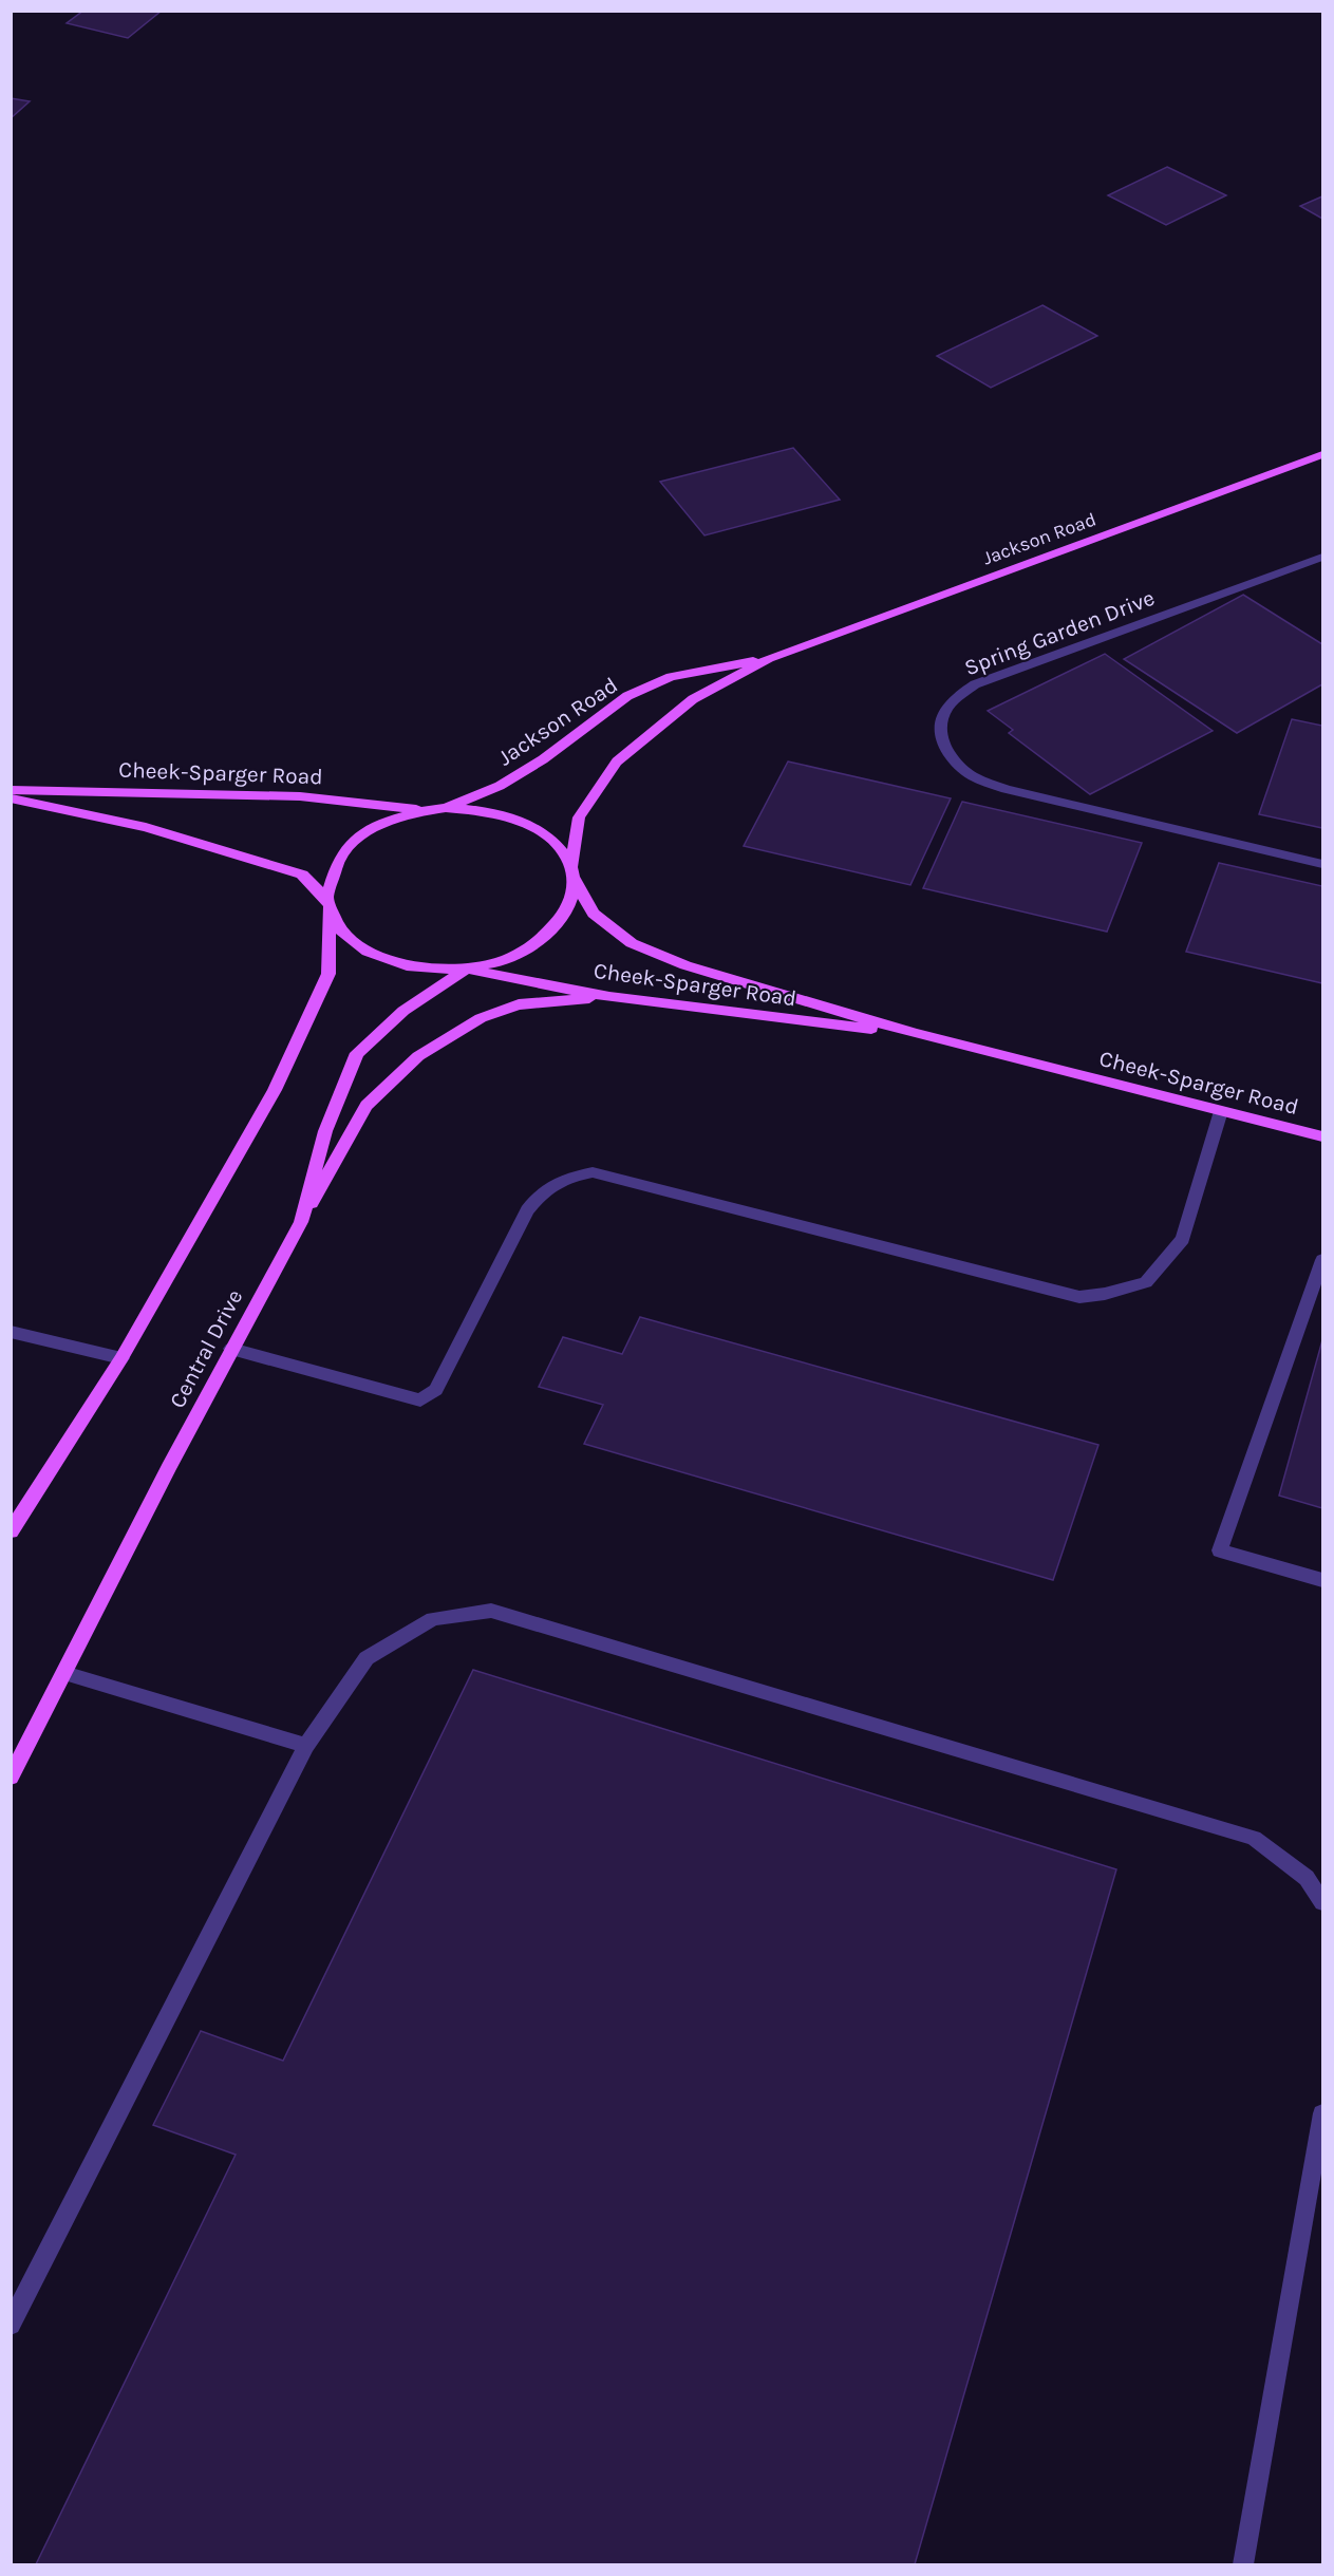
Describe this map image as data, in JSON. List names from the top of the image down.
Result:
{
  "streets": {
    "main road": ["Jackson Road", "Cheek-Sparger Road", "Central Drive"],
    "street": ["Spring Garden Drive"]
  },
  "crossings": [
    ["Jackson Road", "Cheek-Sparger Road"],
    ["Jackson Road", "Central Drive"],
    ["Cheek-Sparger Road", "Central Drive"]
  ]
}
